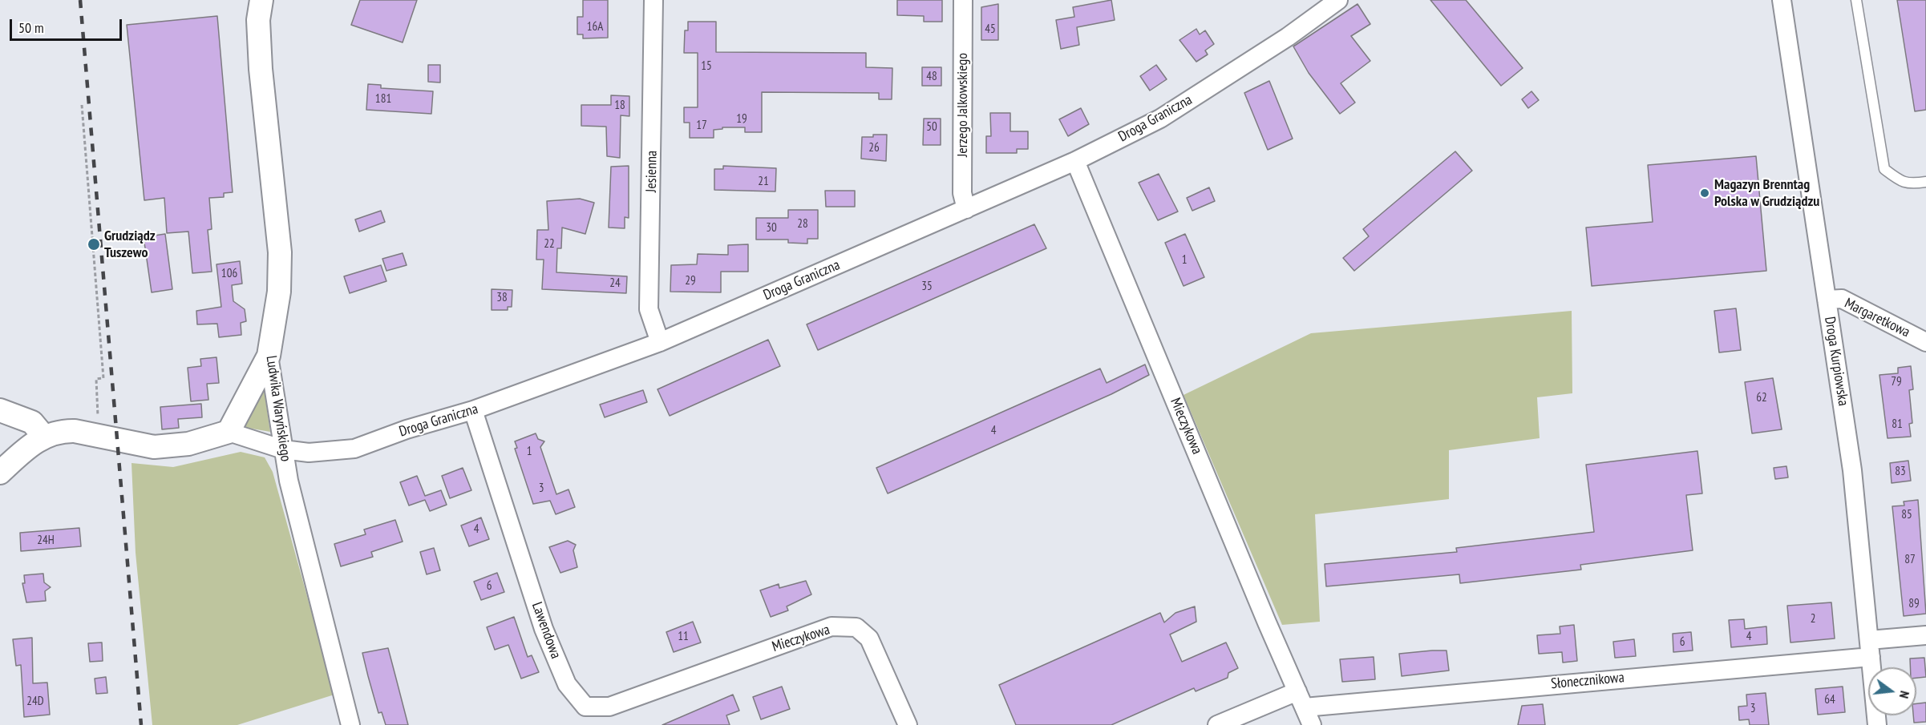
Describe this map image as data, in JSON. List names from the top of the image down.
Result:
{
  "streets": {
    "street": [
      "Jerzego Jalkowskiego",
      "Droga Graniczna",
      "Jesienna",
      "Margaretkowa",
      "Droga Kurpiowska",
      "Ludwika Waryńskiego",
      "Mieczykowa",
      "Lawendowa",
      "Słonecznikowa"
    ]
  },
  "crossings": [
    ["Jerzego Jalkowskiego", "Droga Graniczna"],
    ["Droga Graniczna", "Jesienna"],
    ["Droga Graniczna", "Ludwika Waryńskiego"],
    ["Droga Graniczna", "Mieczykowa"],
    ["Droga Graniczna", "Lawendowa"],
    ["Margaretkowa", "Droga Kurpiowska"],
    ["Droga Kurpiowska", "Słonecznikowa"],
    ["Mieczykowa", "Lawendowa"],
    ["Mieczykowa", "Słonecznikowa"]
  ],
  "places": ["Magazyn Brenntag Polska w Grudziądzu", "Grudziądz Tuszewo"],
  "house_numbers": [
    "16A",
    "45",
    "15",
    "48",
    "181",
    "18",
    "19",
    "17",
    "50",
    "26",
    "21",
    "28",
    "30",
    "22",
    "1",
    "106",
    "29",
    "24",
    "35",
    "38",
    "79",
    "62",
    "81",
    "4",
    "1",
    "83",
    "3",
    "85",
    "4",
    "24H",
    "87",
    "6",
    "89",
    "2",
    "11",
    "4",
    "6",
    "64",
    "24D",
    "3"
  ],
  "scale_bar": "50 m",
  "north": "right"
}
